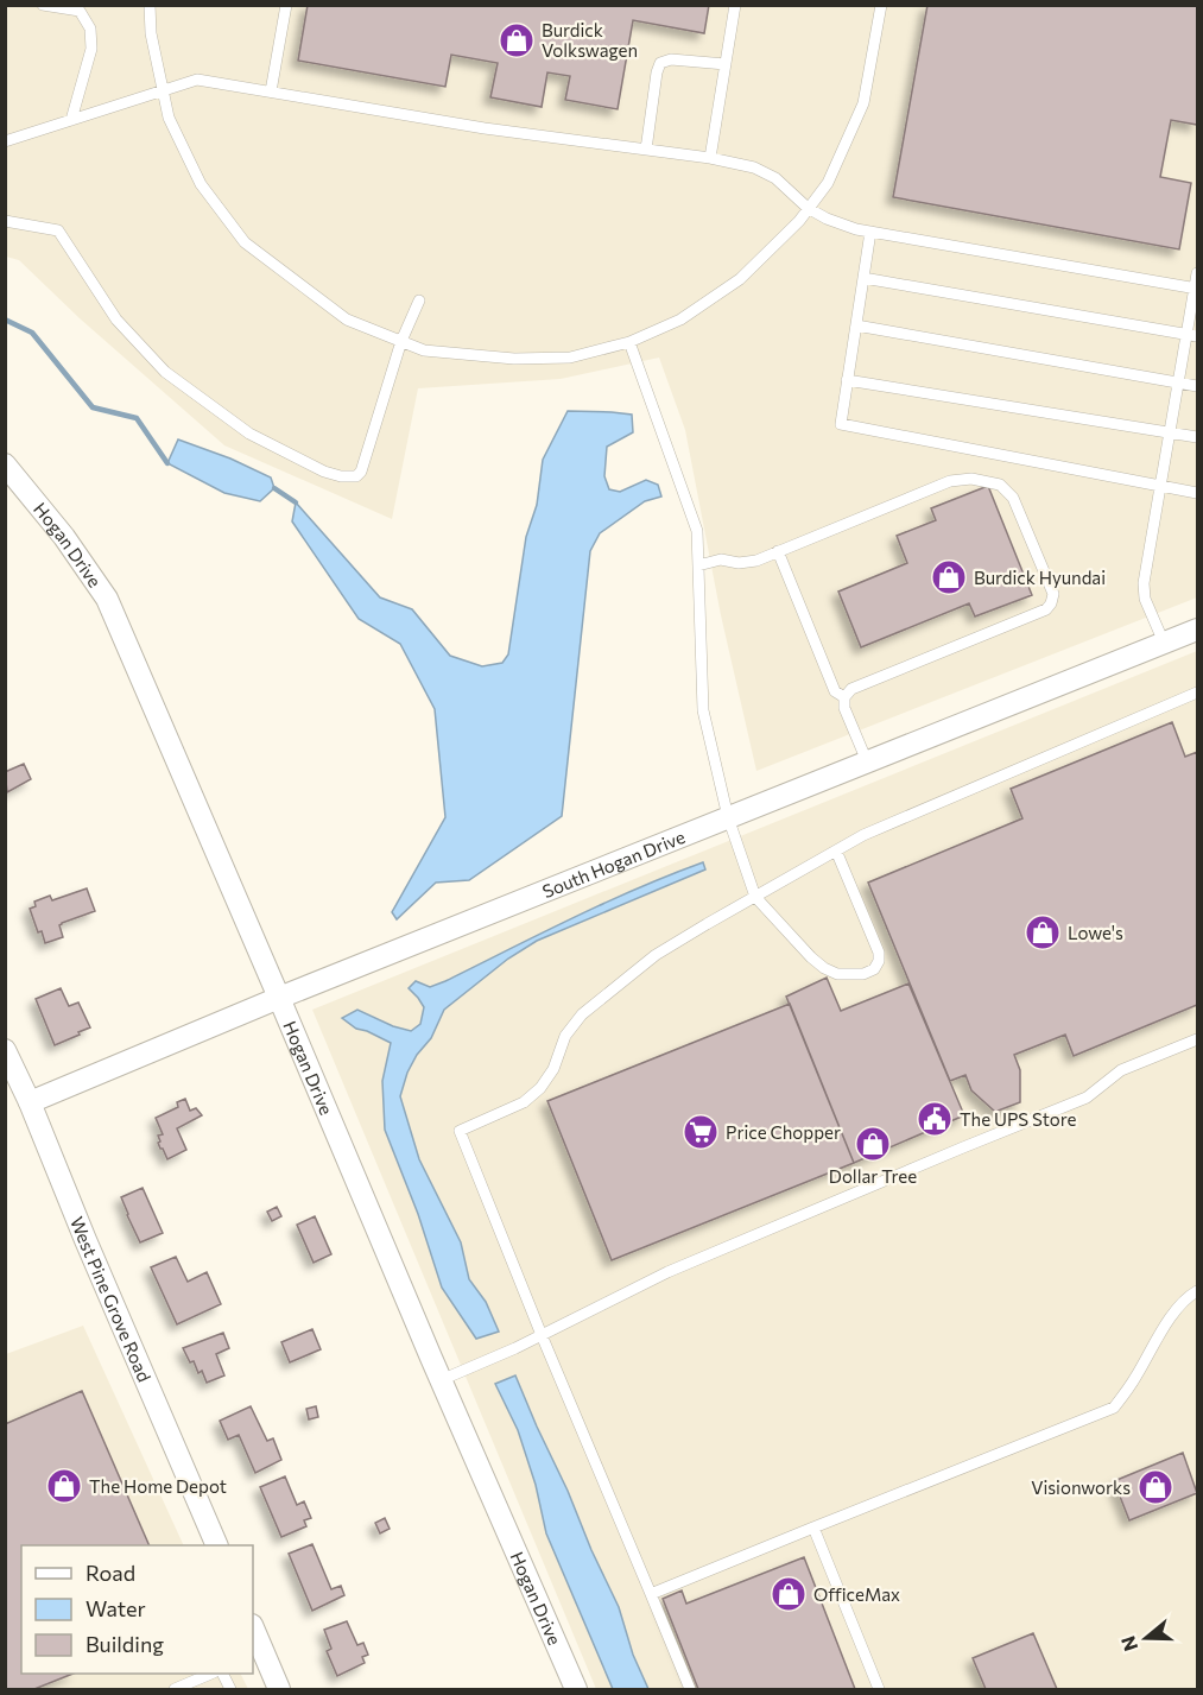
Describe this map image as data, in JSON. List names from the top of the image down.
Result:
{
  "streets": {
    "street": ["Hogan Drive", "South Hogan Drive", "West Pine Grove Road"]
  },
  "crossings": [
    ["Hogan Drive", "South Hogan Drive"],
    ["South Hogan Drive", "West Pine Grove Road"]
  ],
  "places": {
    "shop": [
      "Burdick Volkswagen",
      "Burdick Hyundai",
      "Lowe's",
      "Dollar Tree",
      "The Home Depot",
      "Visionworks",
      "OfficeMax"
    ],
    "public building": ["The UPS Store"],
    "supermarket": ["Price Chopper"]
  },
  "legend": ["Road", "Water", "Building"],
  "north": "left"
}
